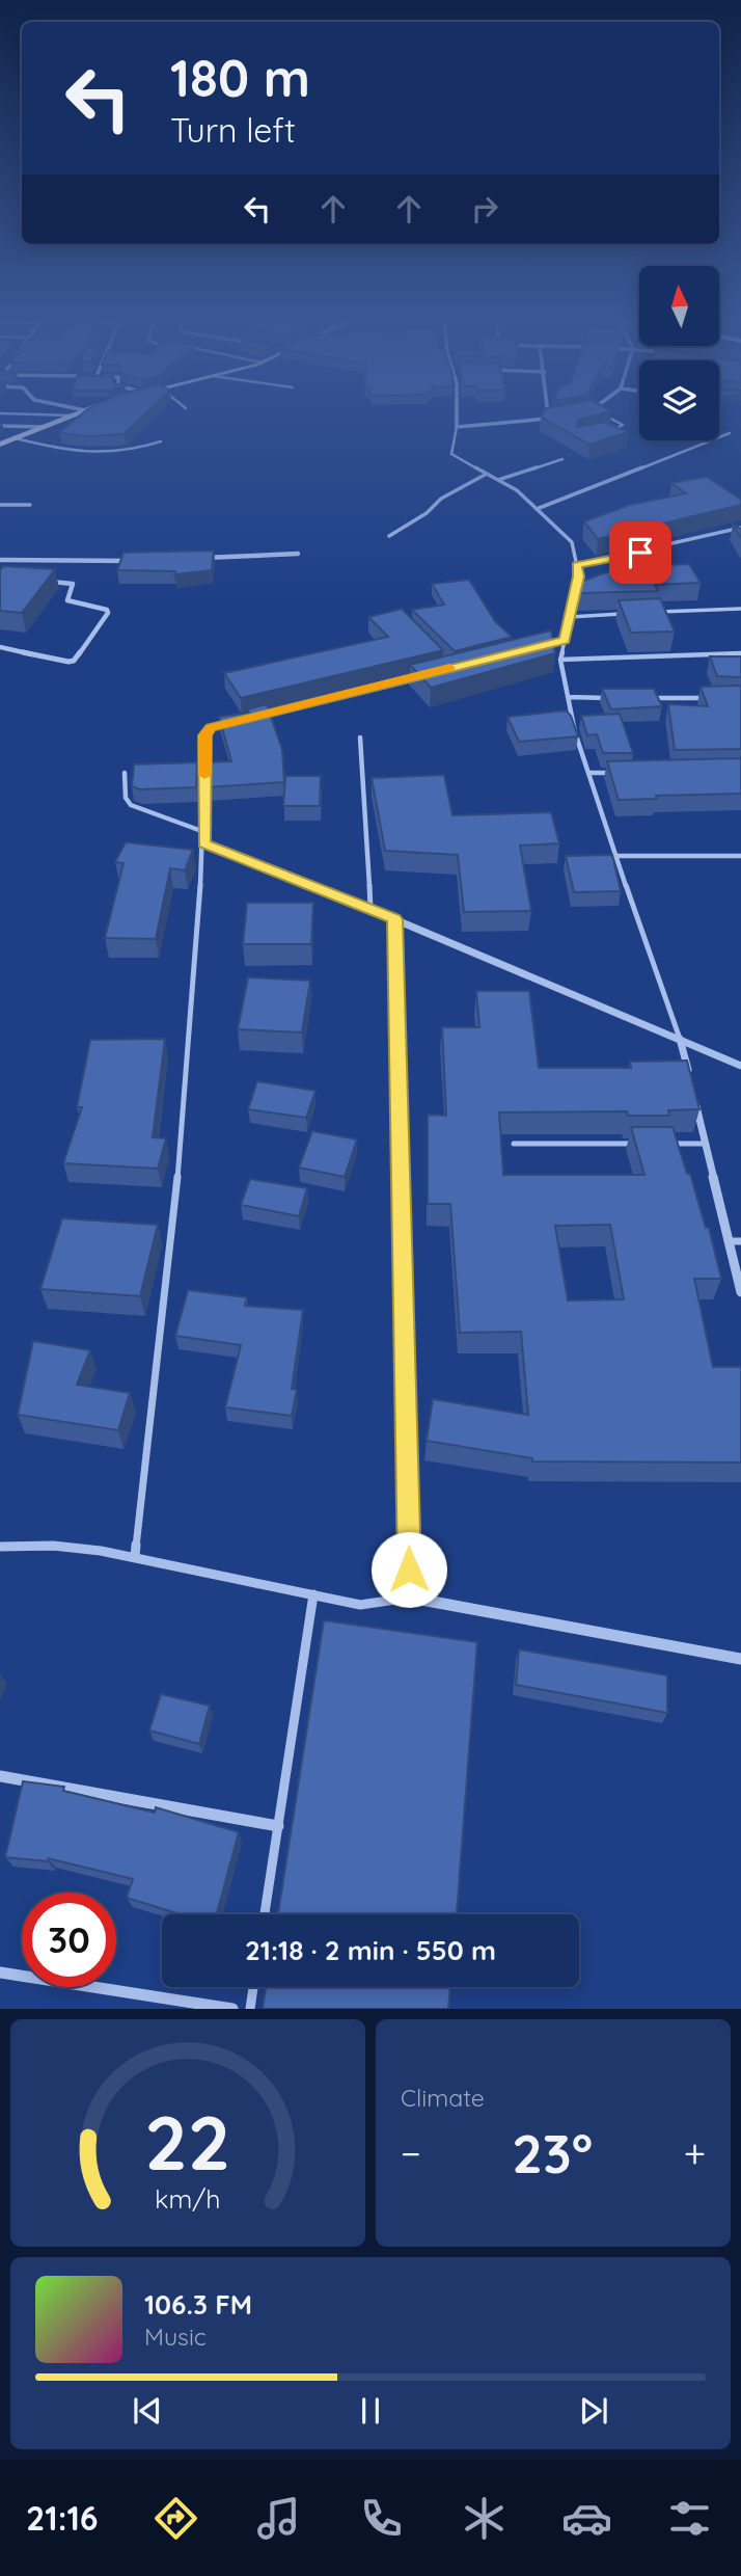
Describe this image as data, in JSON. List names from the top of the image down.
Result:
{
  "north": "top",
  "page": {
    "turn": ["180 m", "Turn left"],
    "limit": "30",
    "trip": "21:18 · 2 min · 550 m",
    "tile": "Climate",
    "heat": ["−", "23°", "+"],
    "song": ["106.3 FM", "Music"],
    "tabs": "21:16",
    "gauge": ["22", "km/h"]
  }
}
